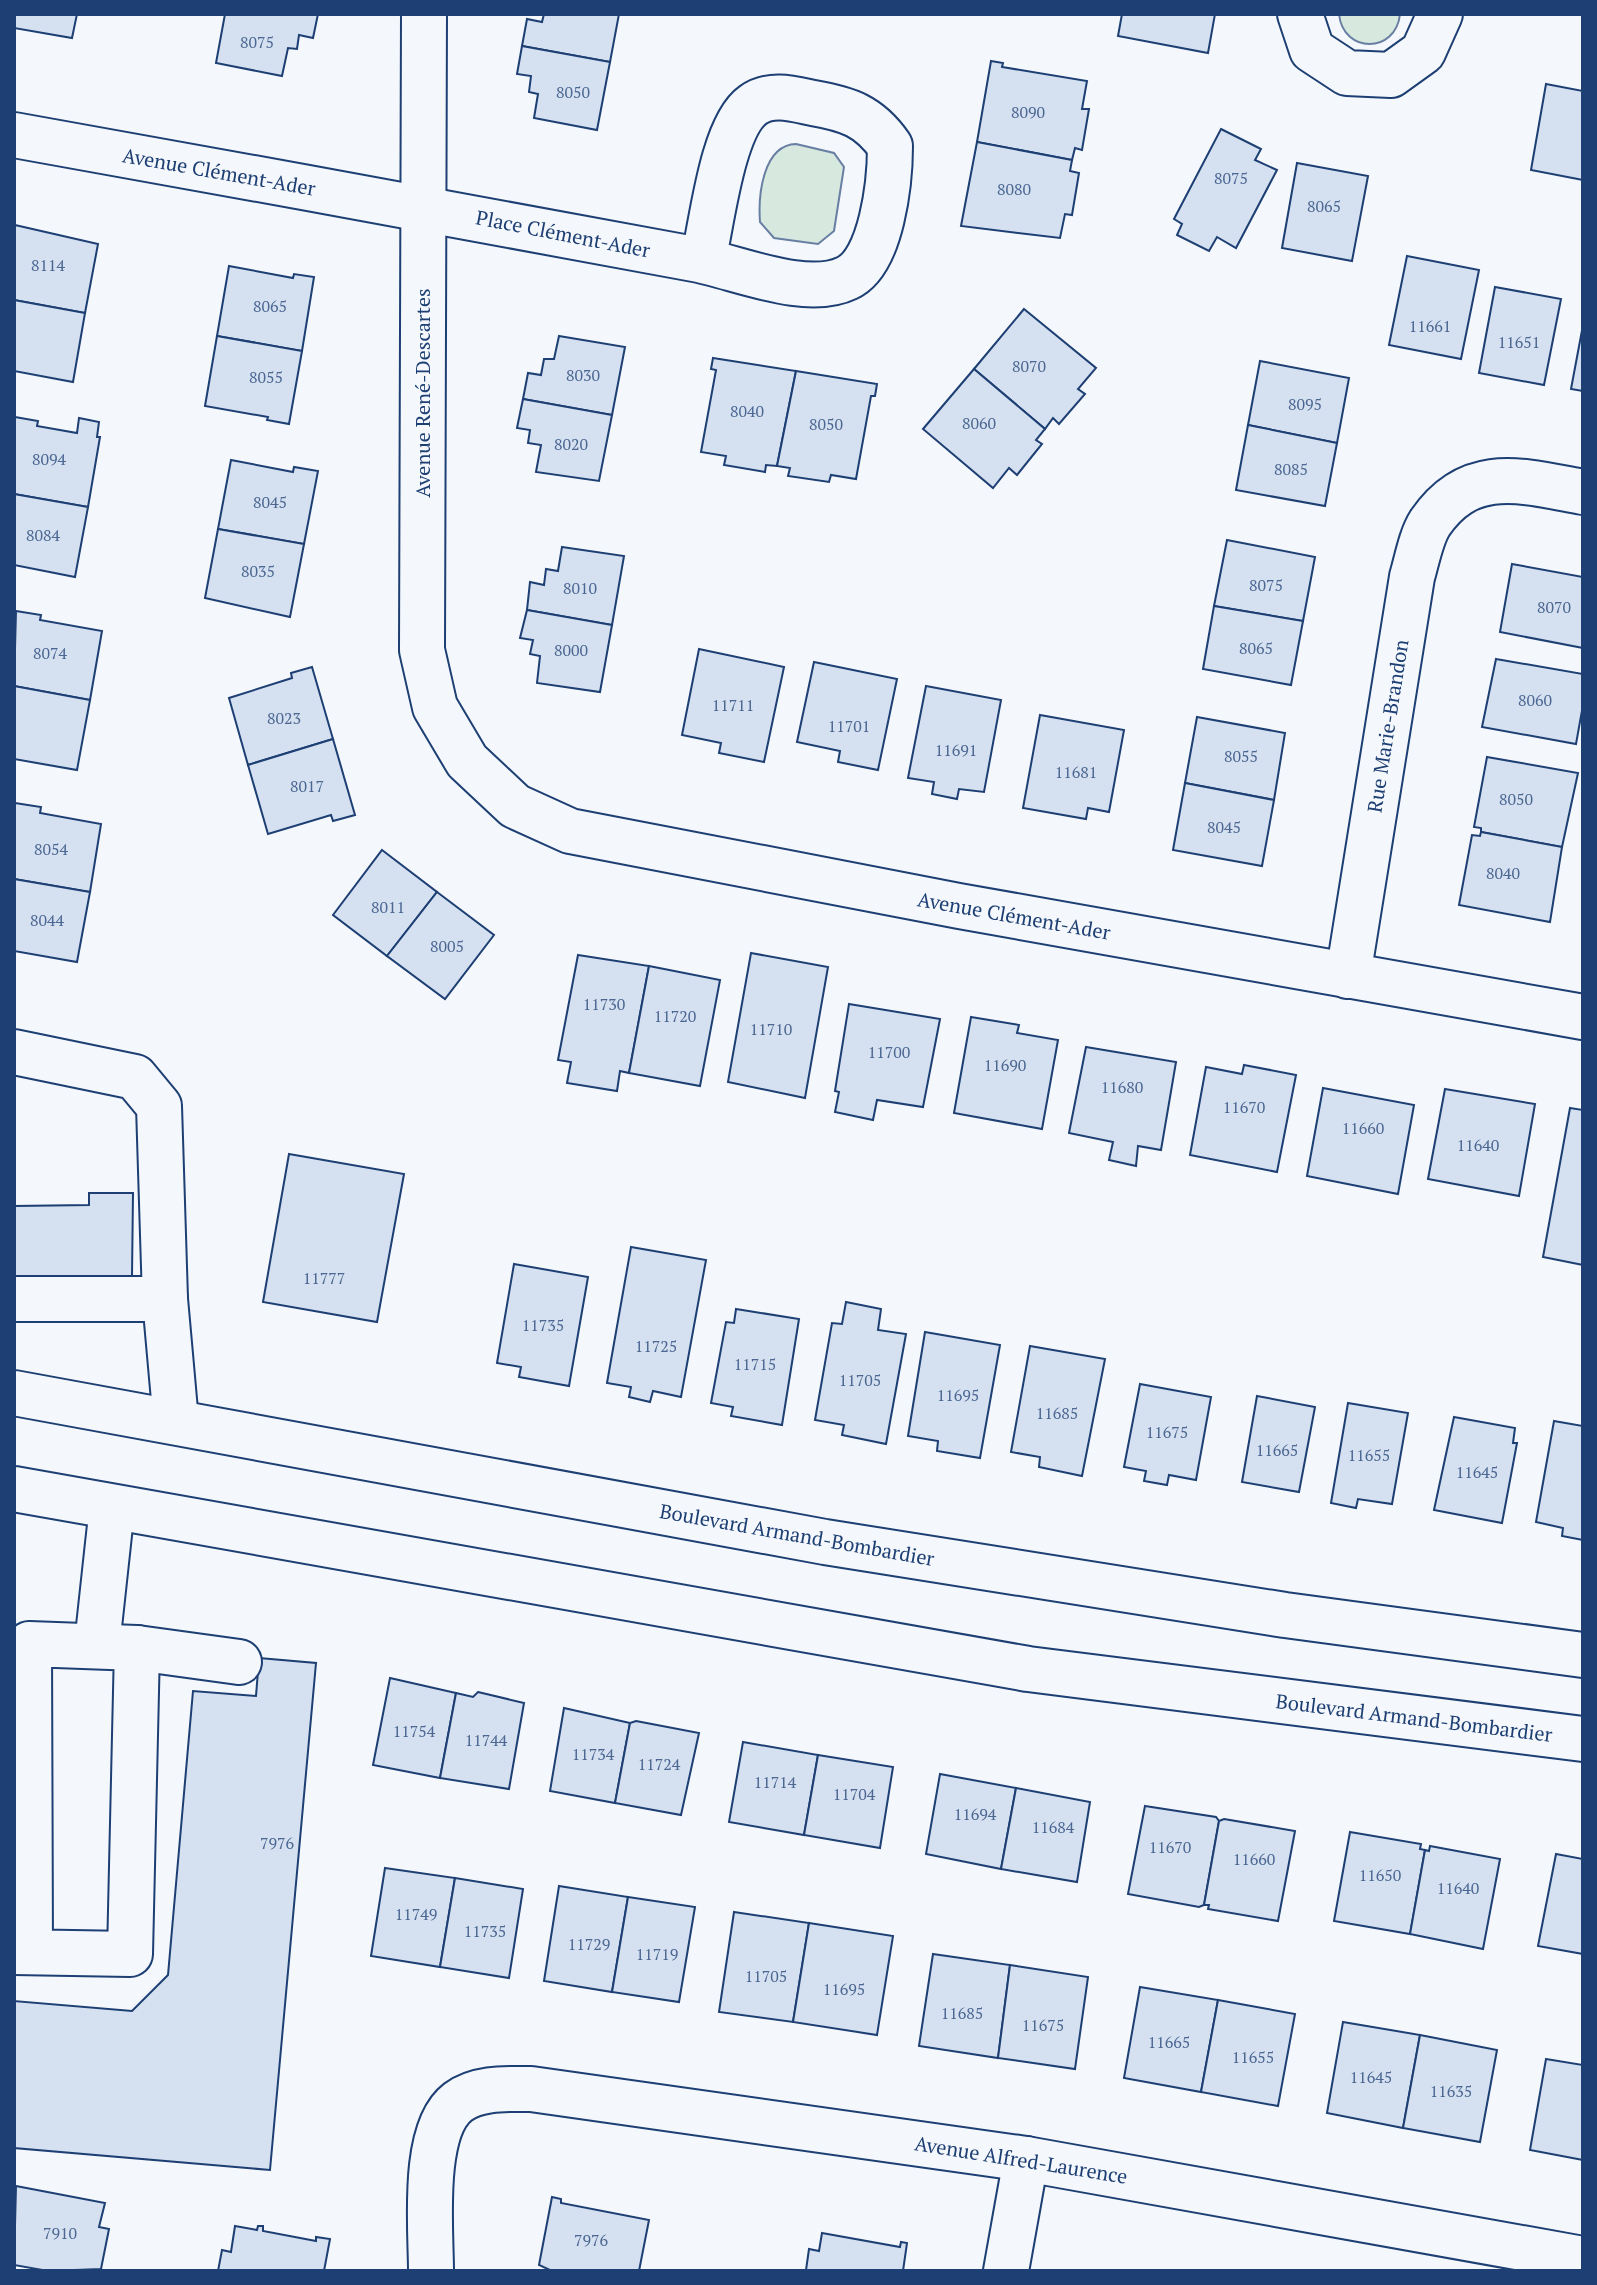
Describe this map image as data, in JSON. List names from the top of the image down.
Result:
{
  "streets": {
    "street": [
      "Avenue Clément-Ader",
      "Place Clément-Ader",
      "Avenue René-Descartes",
      "Rue Marie-Brandon",
      "Boulevard Armand-Bombardier",
      "Avenue Alfred-Laurence"
    ]
  },
  "crossings": [
    ["Avenue Clément-Ader", "Place Clément-Ader"],
    ["Avenue Clément-Ader", "Avenue René-Descartes"],
    ["Avenue Clément-Ader", "Rue Marie-Brandon"],
    ["Place Clément-Ader", "Avenue René-Descartes"]
  ],
  "house_numbers": [
    "8075",
    "8050",
    "8090",
    "8075",
    "8080",
    "8065",
    "8114",
    "8065",
    "11661",
    "11651",
    "8070",
    "8030",
    "8055",
    "8095",
    "8040",
    "8060",
    "8050",
    "8020",
    "8094",
    "8085",
    "8045",
    "8084",
    "8035",
    "8075",
    "8010",
    "8070",
    "8065",
    "8000",
    "8074",
    "8060",
    "11711",
    "8023",
    "11701",
    "11691",
    "8055",
    "11681",
    "8017",
    "8050",
    "8045",
    "8054",
    "8040",
    "8011",
    "8044",
    "8005",
    "11730",
    "11720",
    "11710",
    "11700",
    "11690",
    "11680",
    "11670",
    "11660",
    "11640",
    "11777",
    "11735",
    "11725",
    "11715",
    "11705",
    "11695",
    "11685",
    "11675",
    "11665",
    "11655",
    "11645",
    "11754",
    "11744",
    "11734",
    "11724",
    "11714",
    "11704",
    "11694",
    "11684",
    "7976",
    "11670",
    "11660",
    "11650",
    "11640",
    "11749",
    "11735",
    "11729",
    "11719",
    "11705",
    "11695",
    "11685",
    "11675",
    "11665",
    "11655",
    "11645",
    "11635",
    "7910",
    "7976"
  ]
}
